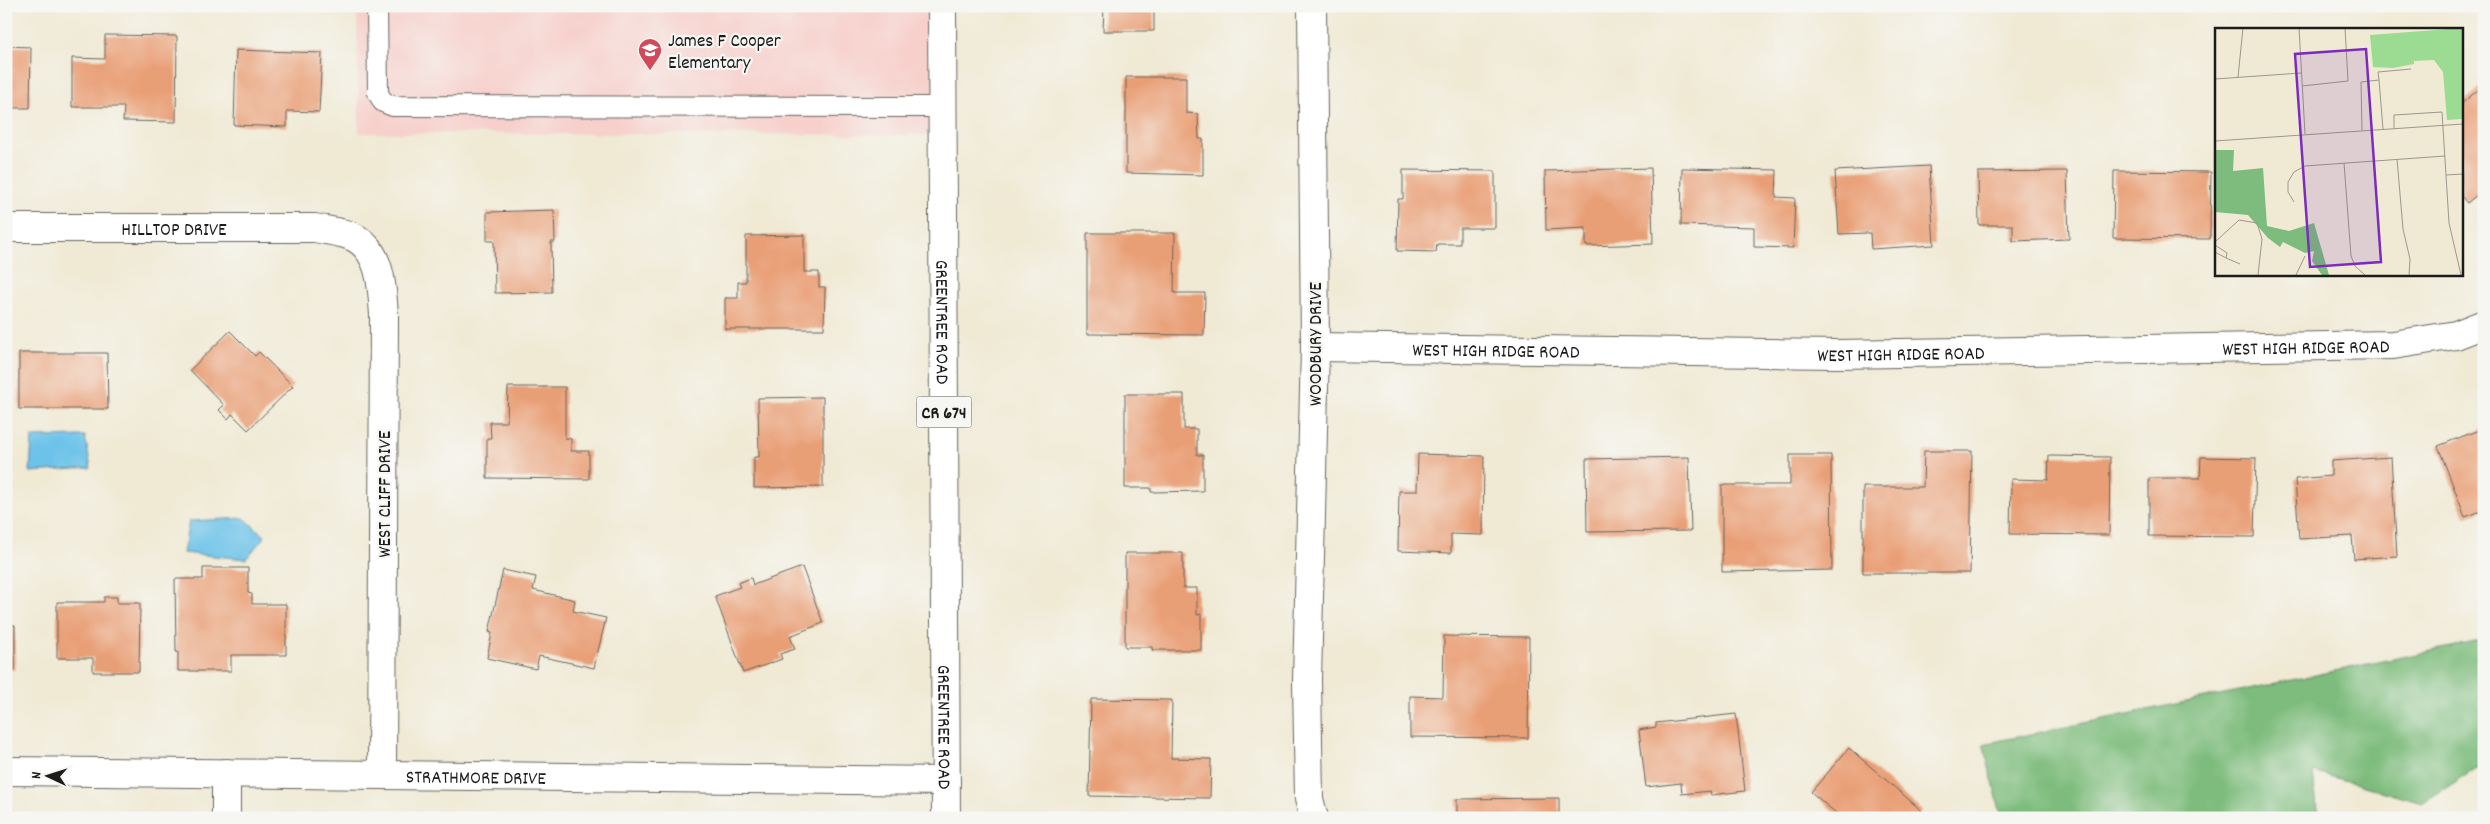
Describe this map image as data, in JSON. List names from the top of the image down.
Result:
{
  "streets": {
    "street": [
      "HILLTOP DRIVE",
      "GREENTREE ROAD",
      "WOODBURY DRIVE",
      "WEST HIGH RIDGE ROAD",
      "CR 674",
      "WEST CLIFF DRIVE",
      "STRATHMORE DRIVE"
    ]
  },
  "crossings": [
    ["HILLTOP DRIVE", "WEST CLIFF DRIVE"],
    ["GREENTREE ROAD", "STRATHMORE DRIVE"],
    ["WOODBURY DRIVE", "WEST HIGH RIDGE ROAD"],
    ["WEST CLIFF DRIVE", "STRATHMORE DRIVE"]
  ],
  "places": {
    "school or university": ["James F Cooper Elementary"]
  },
  "north": "left"
}
